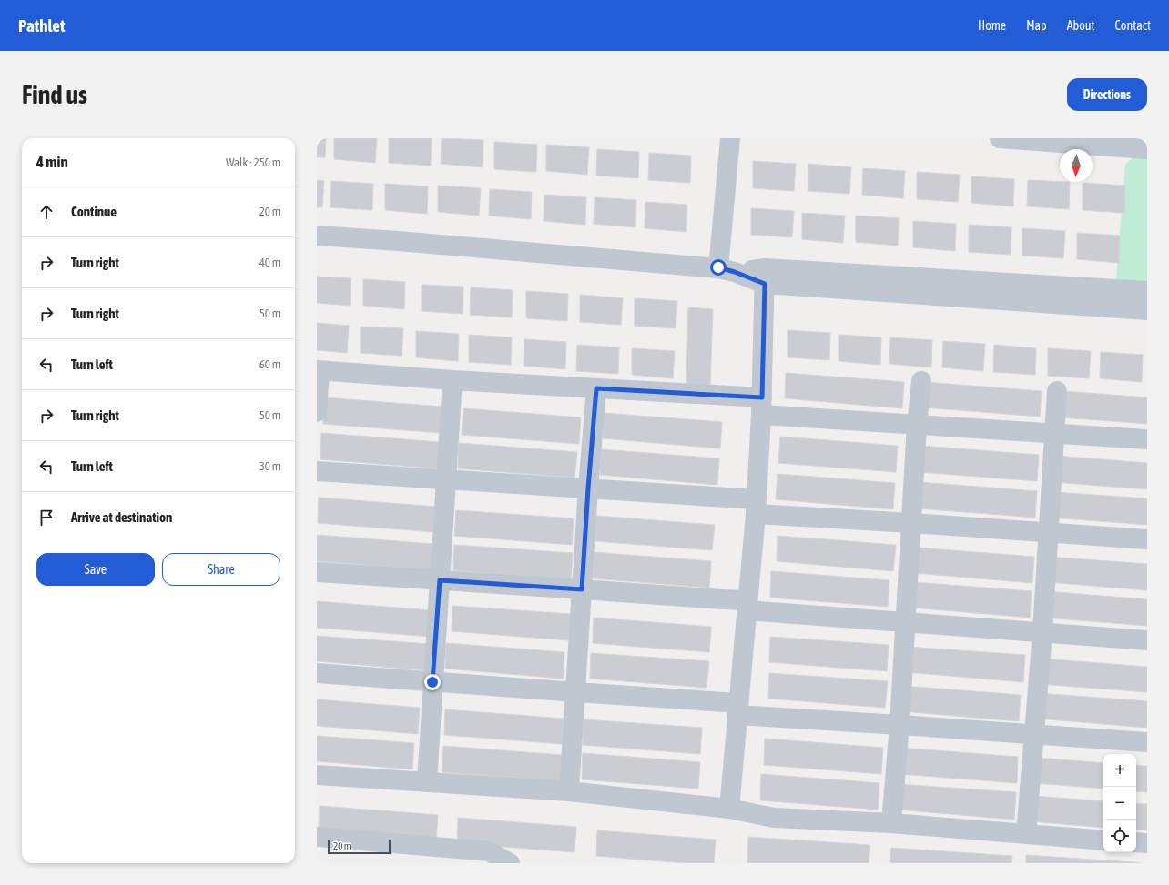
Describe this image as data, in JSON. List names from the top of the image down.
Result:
{
  "scale_bar": "20 m",
  "north": "bottom",
  "page": {
    "header": "Pathlet",
    "nav": [
      "Home",
      "Map",
      "About",
      "Contact"
    ],
    "buttons": [
      "Directions",
      ["Save", "Share"]
    ],
    "title": "Find us",
    "heading": ["4 min", "Walk · 250 m"],
    "list": [
      ["Continue", "20 m"],
      ["Turn right", "40 m"],
      ["Turn right", "50 m"],
      ["Turn left", "60 m"],
      ["Turn right", "50 m"],
      ["Turn left", "30 m"],
      "Arrive at destination"
    ],
    "map_buttons": ["+", "−"],
    "scale": "20 m"
  }
}
